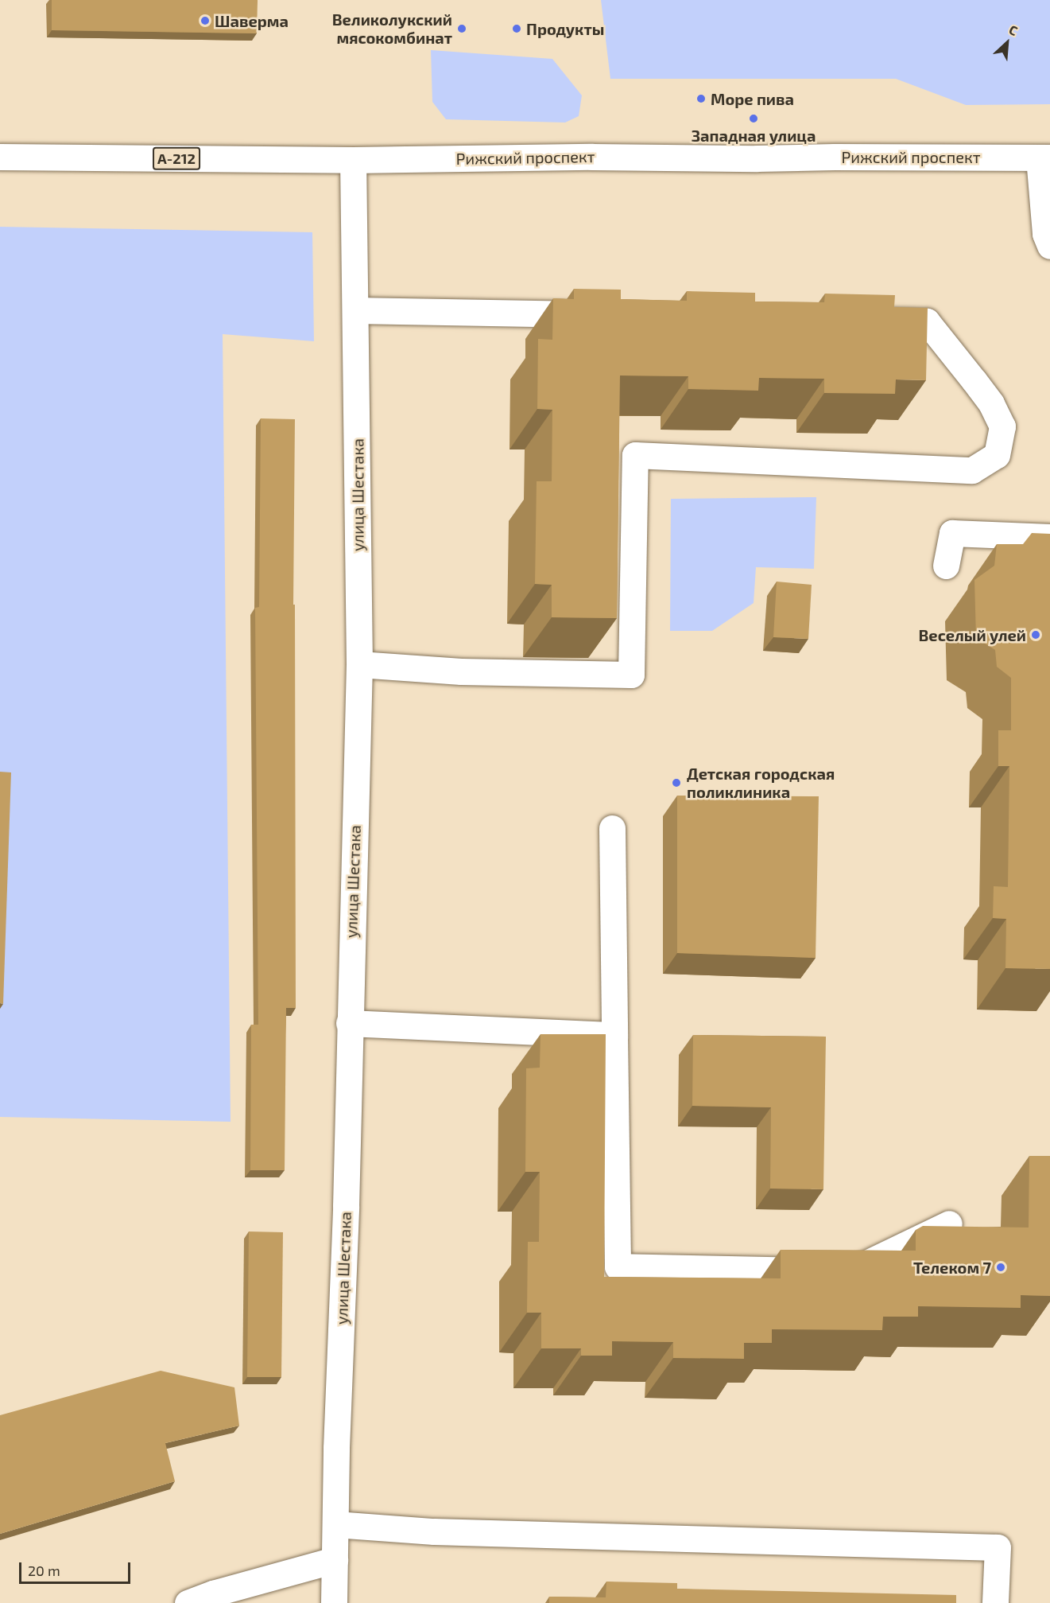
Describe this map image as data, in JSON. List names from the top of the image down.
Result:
{
  "streets": {
    "main road": ["Рижский проспект", "А-212", "улица Шестака"]
  },
  "crossings": [
    ["Рижский проспект", "улица Шестака"]
  ],
  "places": [
    "Шаверма",
    "Великолукский мясокомбинат",
    "Продукты",
    "Море пива",
    "Западная улица",
    "Веселый улей",
    "Детская городская поликлиника",
    "Телеком 7"
  ],
  "scale_bar": "20 m",
  "north": "top right"
}
